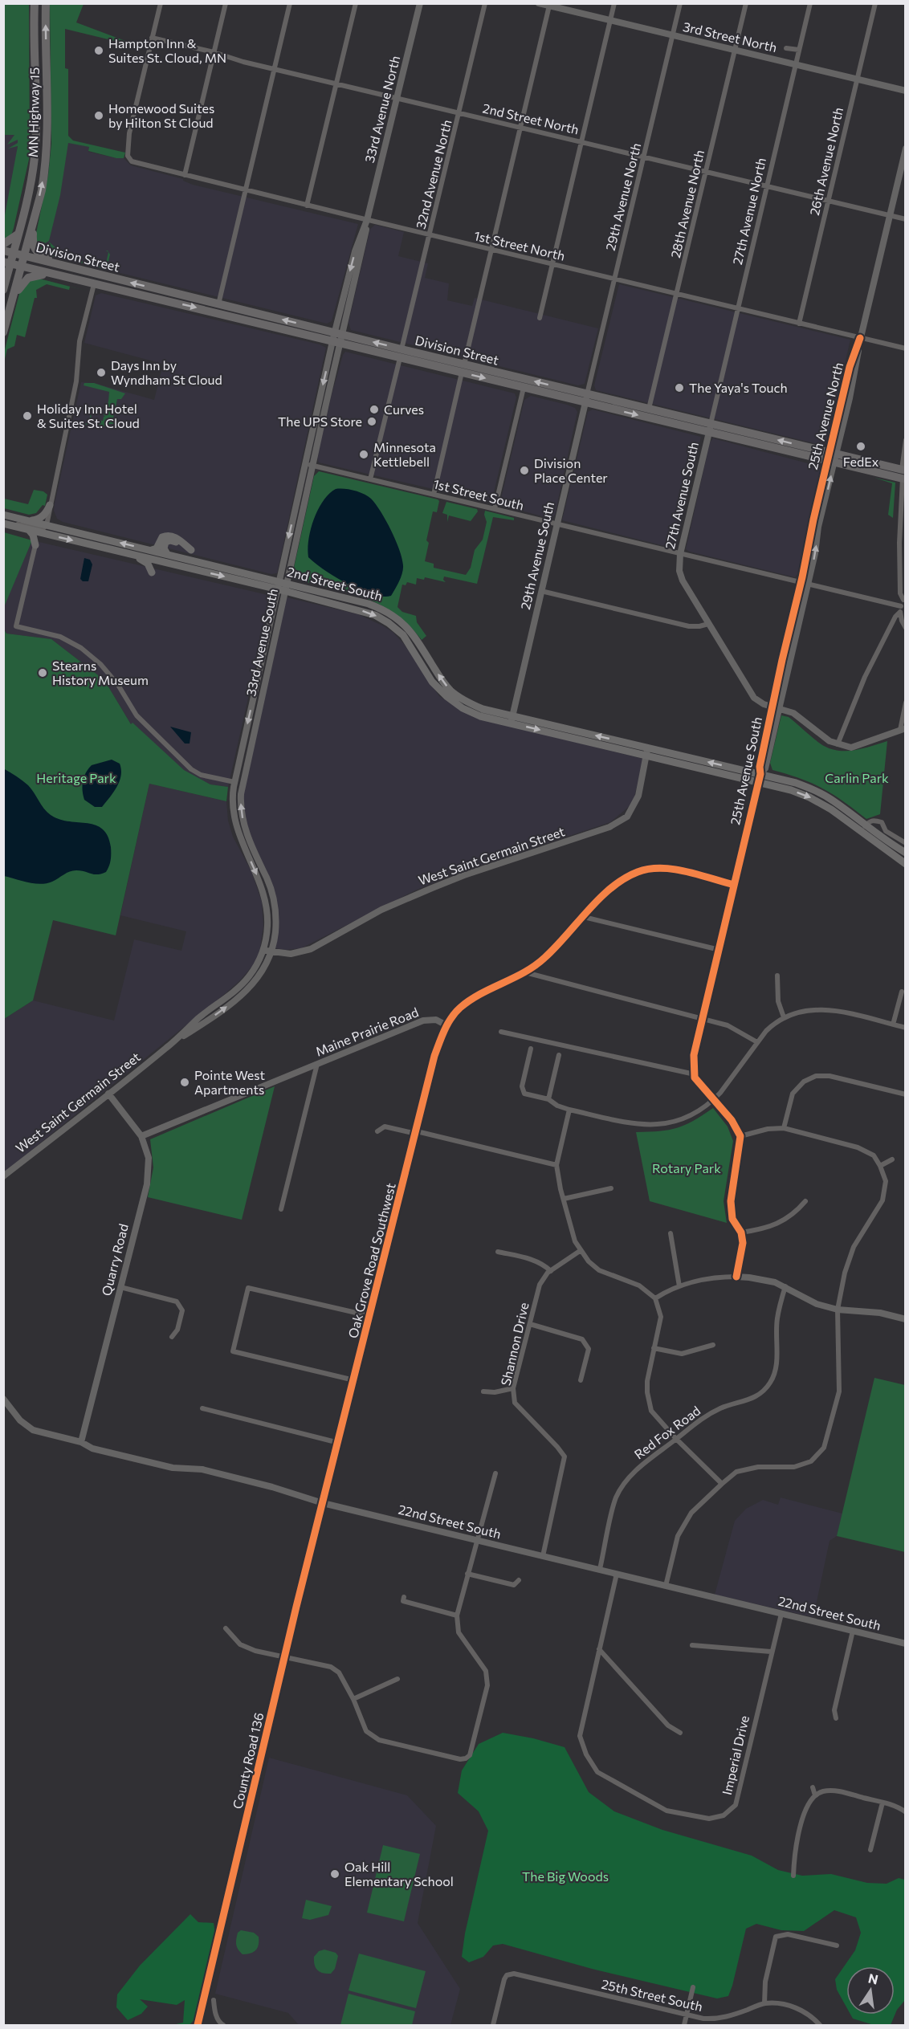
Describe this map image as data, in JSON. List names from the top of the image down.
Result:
{
  "streets": {
    "highway": ["MN Highway 15", "Division Street"],
    "main road": ["2nd Street South"],
    "street": [
      "3rd Street North",
      "33rd Avenue North",
      "2nd Street North",
      "26th Avenue North",
      "32nd Avenue North",
      "29th Avenue North",
      "28th Avenue North",
      "27th Avenue North",
      "1st Street North",
      "25th Avenue North",
      "1st Street South",
      "27th Avenue South",
      "29th Avenue South",
      "33rd Avenue South",
      "25th Avenue South",
      "West Saint Germain Street",
      "Maine Prairie Road",
      "Quarry Road",
      "Oak Grove Road Southwest",
      "Shannon Drive",
      "Red Fox Road",
      "22nd Street South",
      "Imperial Drive",
      "County Road 136",
      "25th Street South"
    ]
  },
  "crossings": [
    ["3rd Street North", "26th Avenue North"],
    ["3rd Street North", "29th Avenue North"],
    ["3rd Street North", "28th Avenue North"],
    ["3rd Street North", "27th Avenue North"],
    ["33rd Avenue North", "2nd Street North"],
    ["33rd Avenue North", "1st Street North"],
    ["33rd Avenue North", "Division Street"],
    ["33rd Avenue North", "33rd Avenue South"],
    ["MN Highway 15", "Division Street"],
    ["2nd Street North", "26th Avenue North"],
    ["2nd Street North", "32nd Avenue North"],
    ["2nd Street North", "29th Avenue North"],
    ["2nd Street North", "28th Avenue North"],
    ["2nd Street North", "27th Avenue North"],
    ["2nd Street North", "1st Street North"],
    ["2nd Street North", "25th Avenue North"],
    ["26th Avenue North", "1st Street North"],
    ["32nd Avenue North", "1st Street North"],
    ["32nd Avenue North", "Division Street"],
    ["32nd Avenue North", "1st Street South"],
    ["29th Avenue North", "1st Street North"],
    ["29th Avenue North", "Division Street"],
    ["29th Avenue North", "29th Avenue South"],
    ["28th Avenue North", "1st Street North"],
    ["28th Avenue North", "Division Street"],
    ["27th Avenue North", "1st Street North"],
    ["27th Avenue North", "Division Street"],
    ["27th Avenue North", "27th Avenue South"],
    ["1st Street North", "25th Avenue North"],
    ["Division Street", "25th Avenue North"],
    ["Division Street", "27th Avenue South"],
    ["Division Street", "29th Avenue South"],
    ["Division Street", "33rd Avenue South"],
    ["25th Avenue North", "25th Avenue South"],
    ["1st Street South", "27th Avenue South"],
    ["1st Street South", "29th Avenue South"],
    ["1st Street South", "33rd Avenue South"],
    ["1st Street South", "25th Avenue South"],
    ["27th Avenue South", "25th Avenue South"],
    ["29th Avenue South", "2nd Street South"],
    ["2nd Street South", "33rd Avenue South"],
    ["2nd Street South", "25th Avenue South"],
    ["2nd Street South", "West Saint Germain Street"],
    ["33rd Avenue South", "West Saint Germain Street"],
    ["West Saint Germain Street", "Quarry Road"],
    ["Maine Prairie Road", "Quarry Road"],
    ["Maine Prairie Road", "Oak Grove Road Southwest"],
    ["Quarry Road", "22nd Street South"],
    ["Oak Grove Road Southwest", "22nd Street South"],
    ["Oak Grove Road Southwest", "County Road 136"],
    ["Shannon Drive", "22nd Street South"],
    ["Red Fox Road", "22nd Street South"],
    ["22nd Street South", "Imperial Drive"],
    ["22nd Street South", "County Road 136"]
  ],
  "parks": [
    "Heritage Park",
    "Carlin Park",
    "Rotary Park",
    "The Big Woods"
  ],
  "places": [
    "Hampton Inn & Suites St. Cloud, MN",
    "Homewood Suites by Hilton St Cloud",
    "Days Inn by Wyndham St Cloud",
    "The Yaya's Touch",
    "Curves",
    "Holiday Inn Hotel & Suites St. Cloud",
    "The UPS Store",
    "FedEx",
    "Minnesota Kettlebell",
    "Division Place Center",
    "Stearns History Museum",
    "Pointe West Apartments",
    "Oak Hill Elementary School"
  ],
  "north": "top"
}
